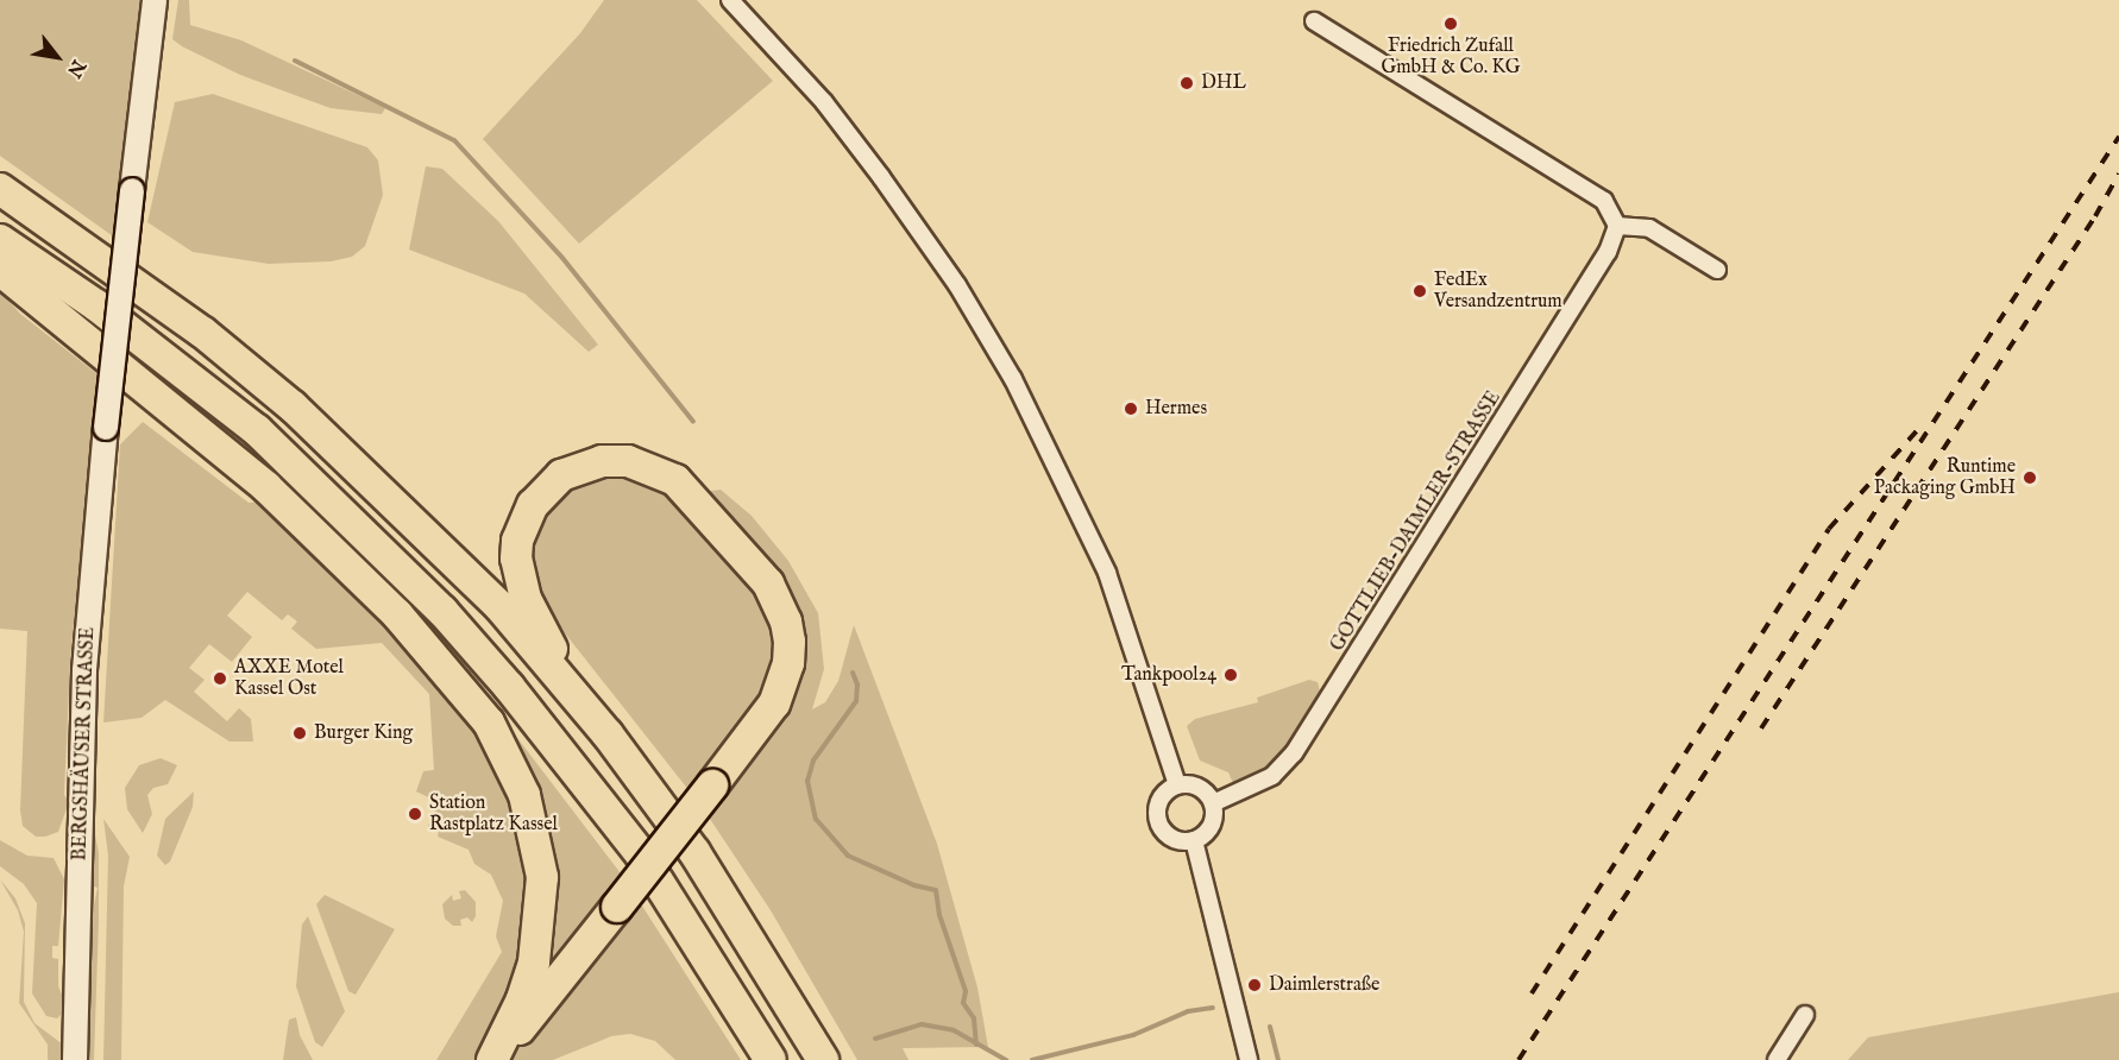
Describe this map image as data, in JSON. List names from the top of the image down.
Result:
{
  "streets": {
    "main road": ["BERGSHÄUSER STRASSE"],
    "street": ["GOTTLIEB-DAIMLER-STRASSE"]
  },
  "places": [
    "Friedrich Zufall GmbH & Co. KG",
    "DHL",
    "FedEx Versandzentrum",
    "Hermes",
    "Runtime Packaging GmbH",
    "Tankpool24",
    "AXXE Motel Kassel Ost",
    "Burger King",
    "Station Rastplatz Kassel",
    "Daimlerstraße"
  ],
  "north": "bottom right"
}
